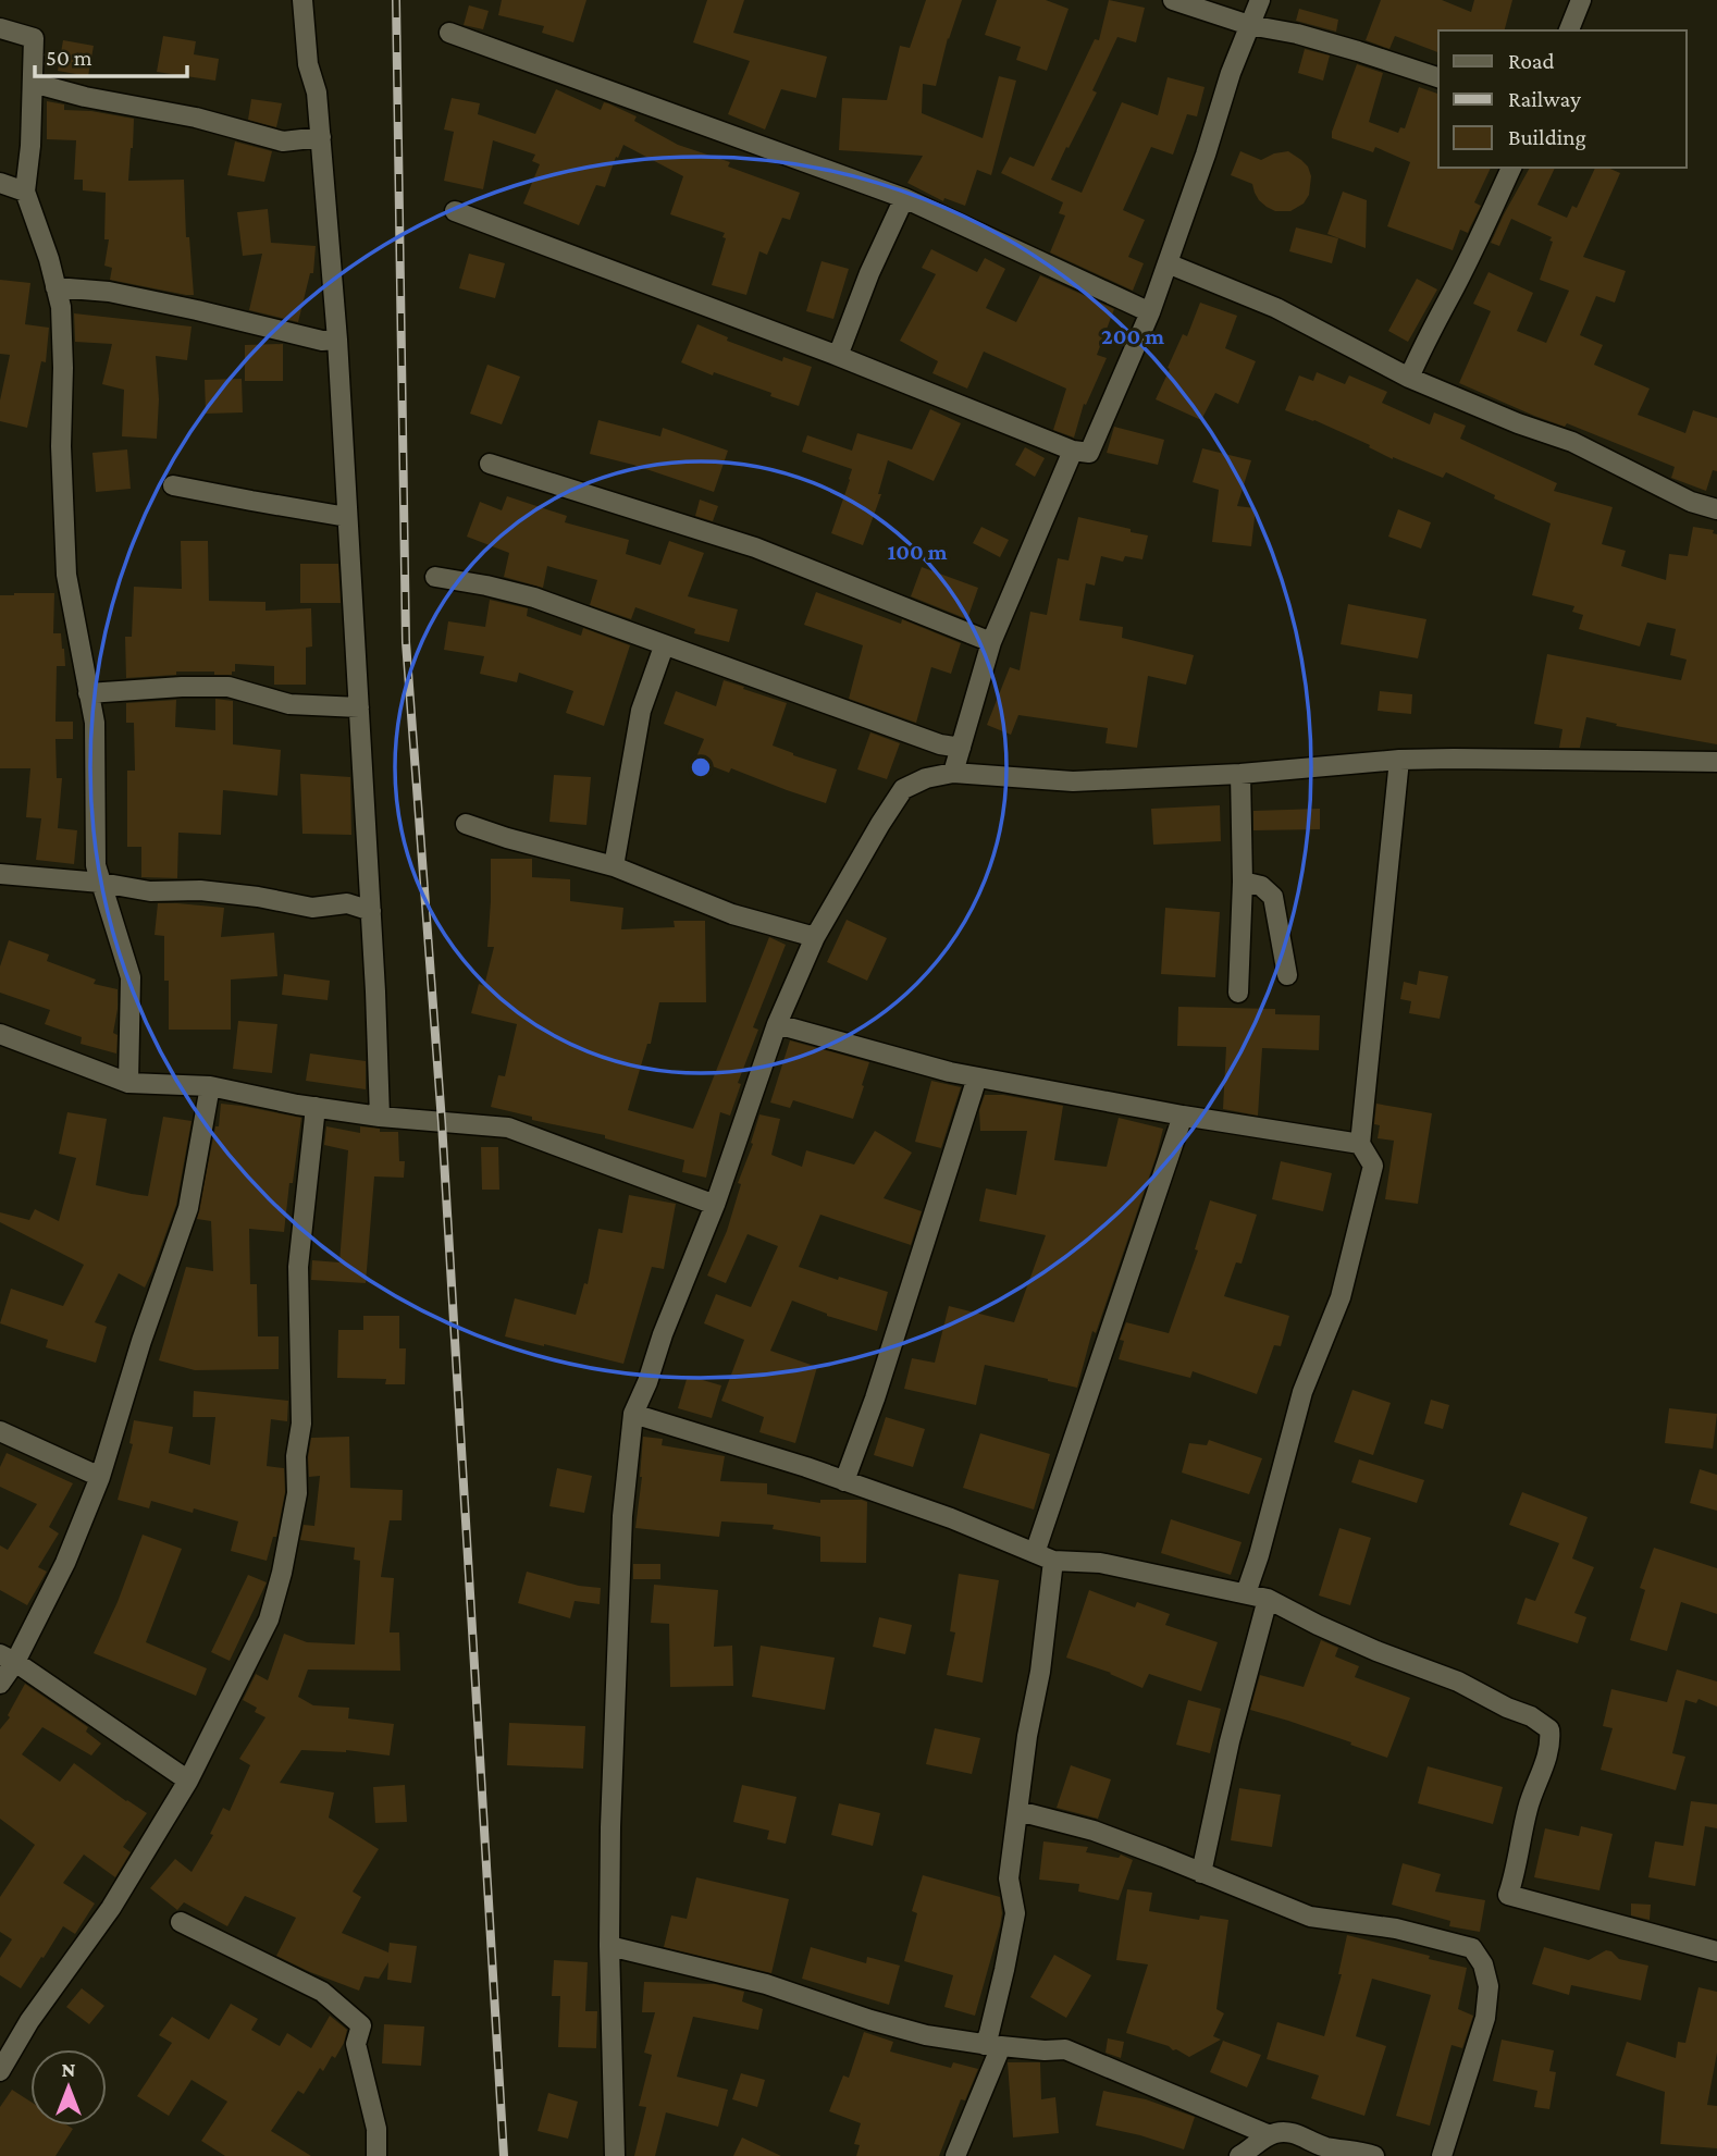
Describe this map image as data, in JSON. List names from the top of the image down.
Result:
{
  "legend": ["Road", "Railway", "Building"],
  "scale_bar": "50 m",
  "north": "top",
  "rings": ["200 m", "100 m"]
}
